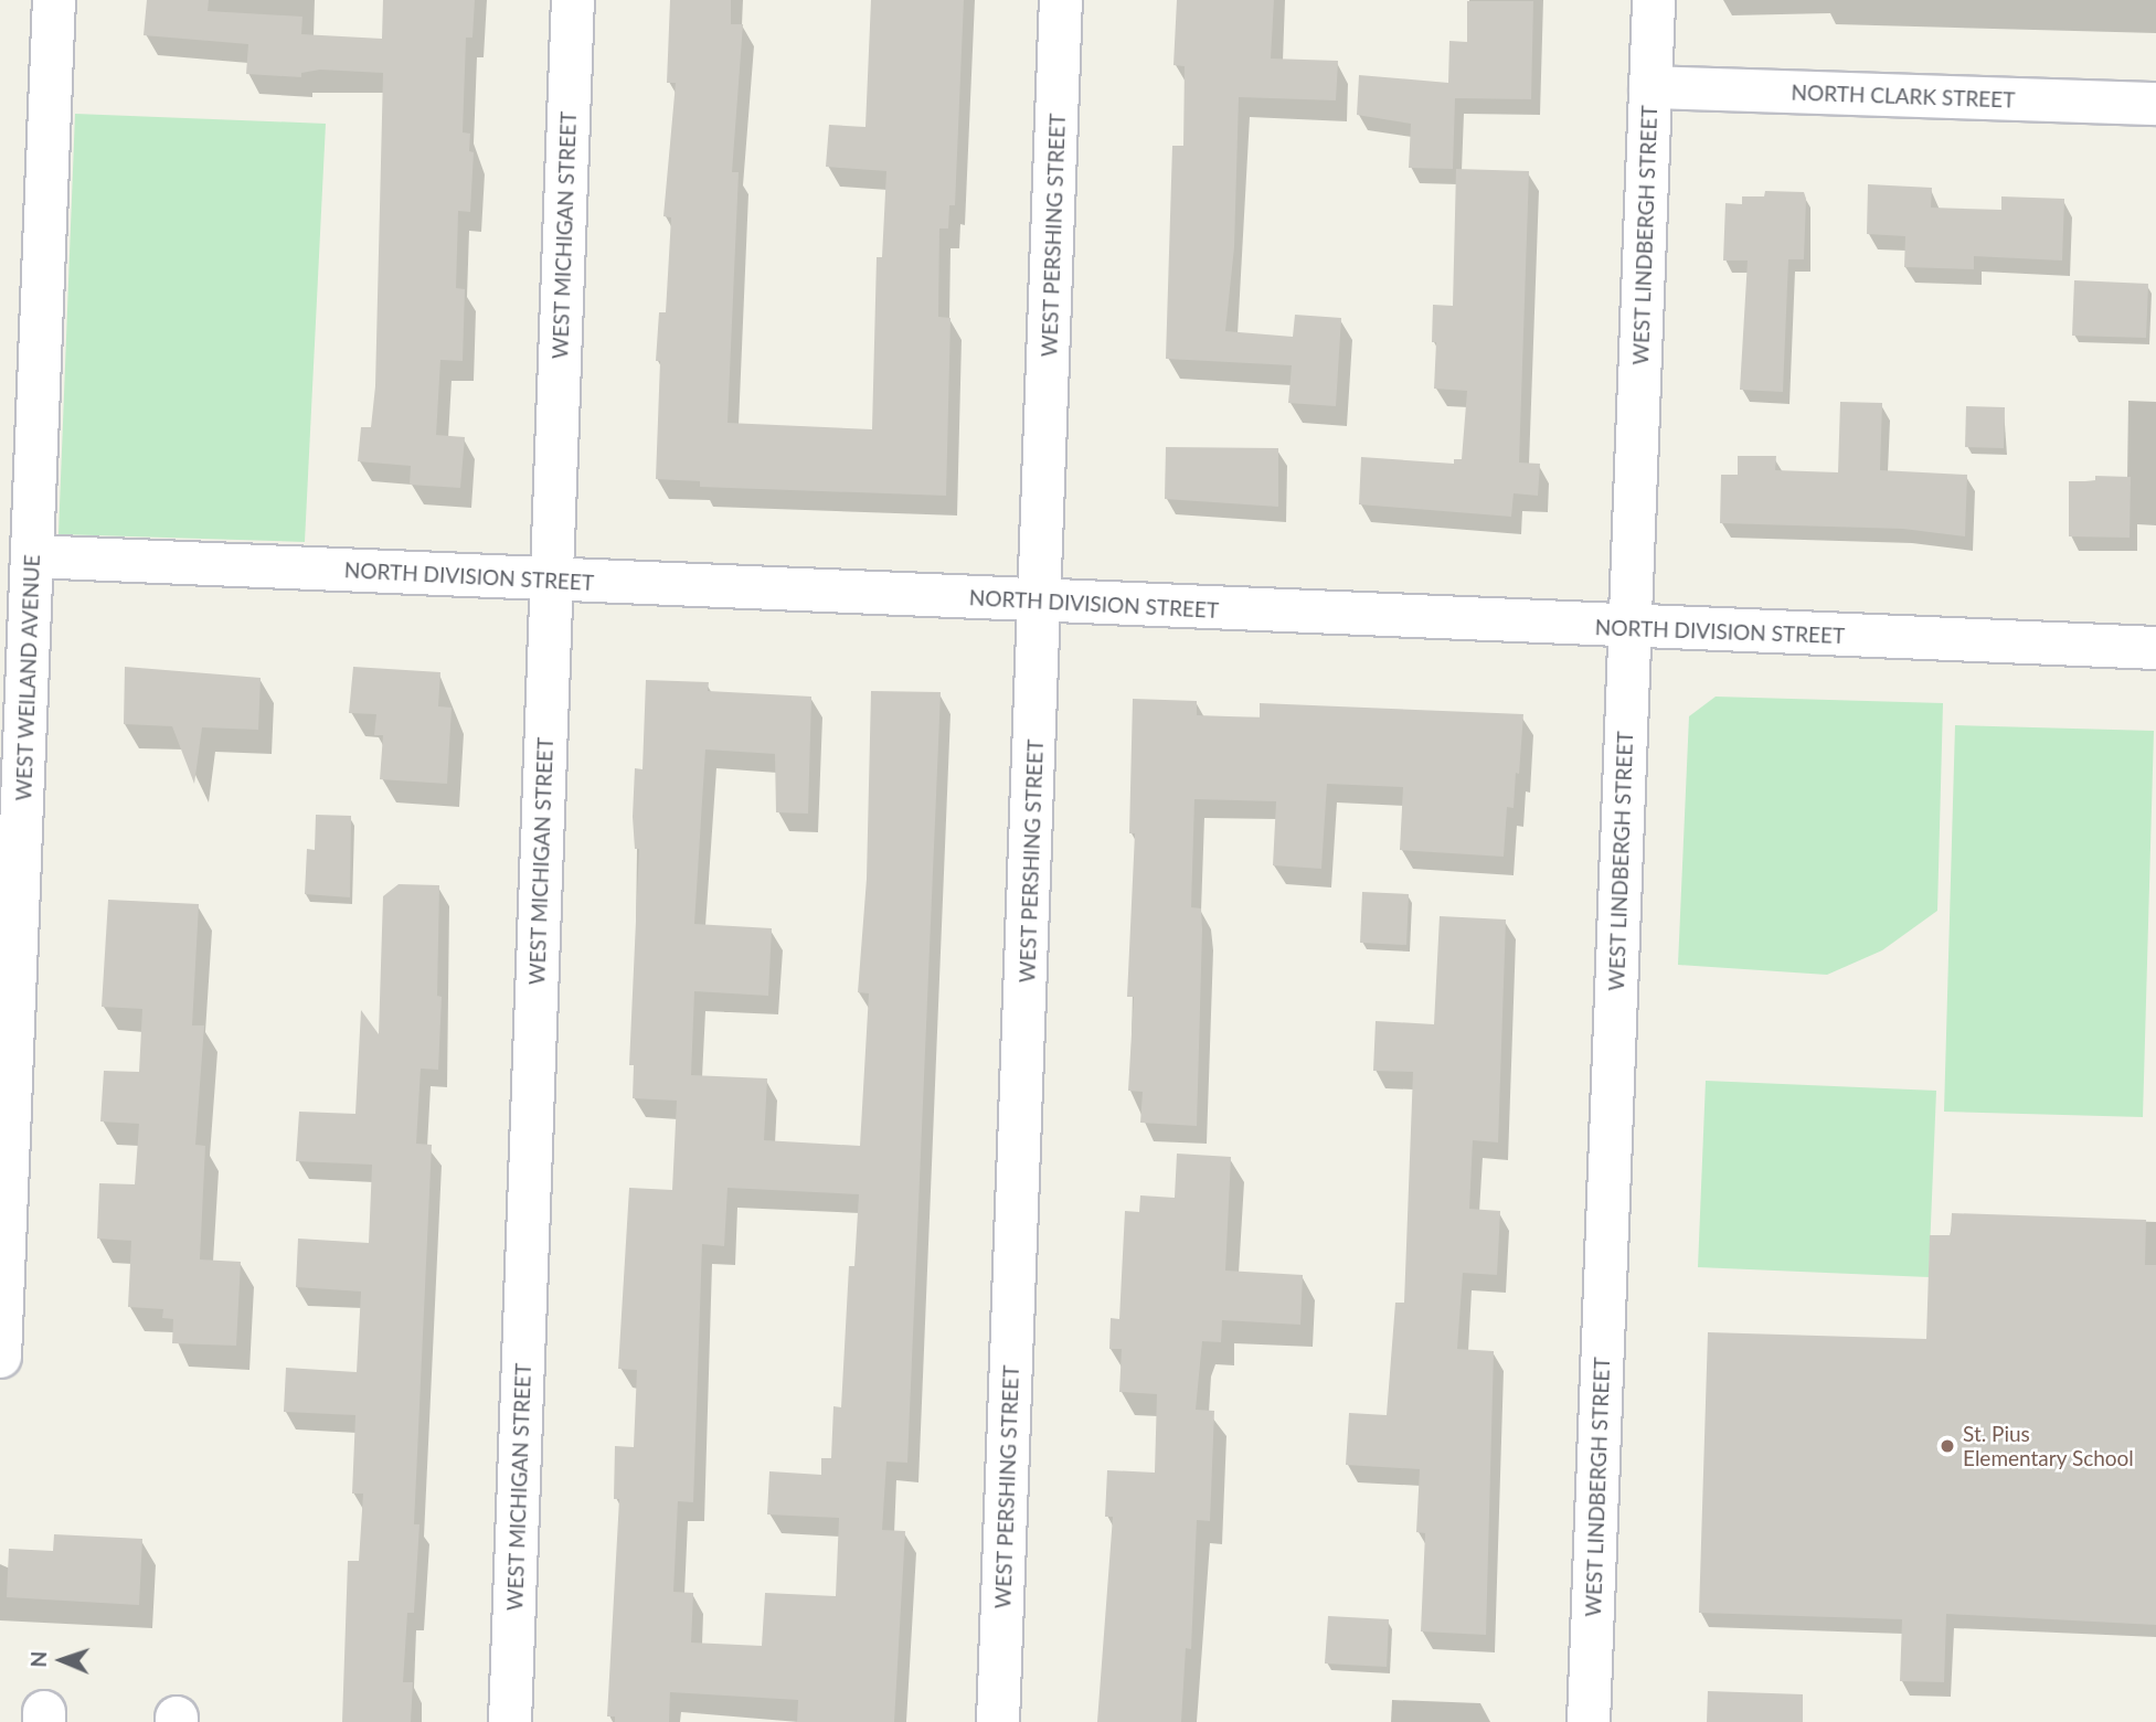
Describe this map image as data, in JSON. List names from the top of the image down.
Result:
{
  "streets": {
    "street": [
      "NORTH CLARK STREET",
      "WEST MICHIGAN STREET",
      "WEST PERSHING STREET",
      "WEST LINDBERGH STREET",
      "NORTH DIVISION STREET",
      "WEST WEILAND AVENUE"
    ]
  },
  "crossings": [
    ["NORTH CLARK STREET", "WEST LINDBERGH STREET"],
    ["WEST MICHIGAN STREET", "NORTH DIVISION STREET"],
    ["WEST PERSHING STREET", "NORTH DIVISION STREET"],
    ["WEST LINDBERGH STREET", "NORTH DIVISION STREET"],
    ["NORTH DIVISION STREET", "WEST WEILAND AVENUE"]
  ],
  "places": ["St. Pius Elementary School"],
  "north": "left"
}
